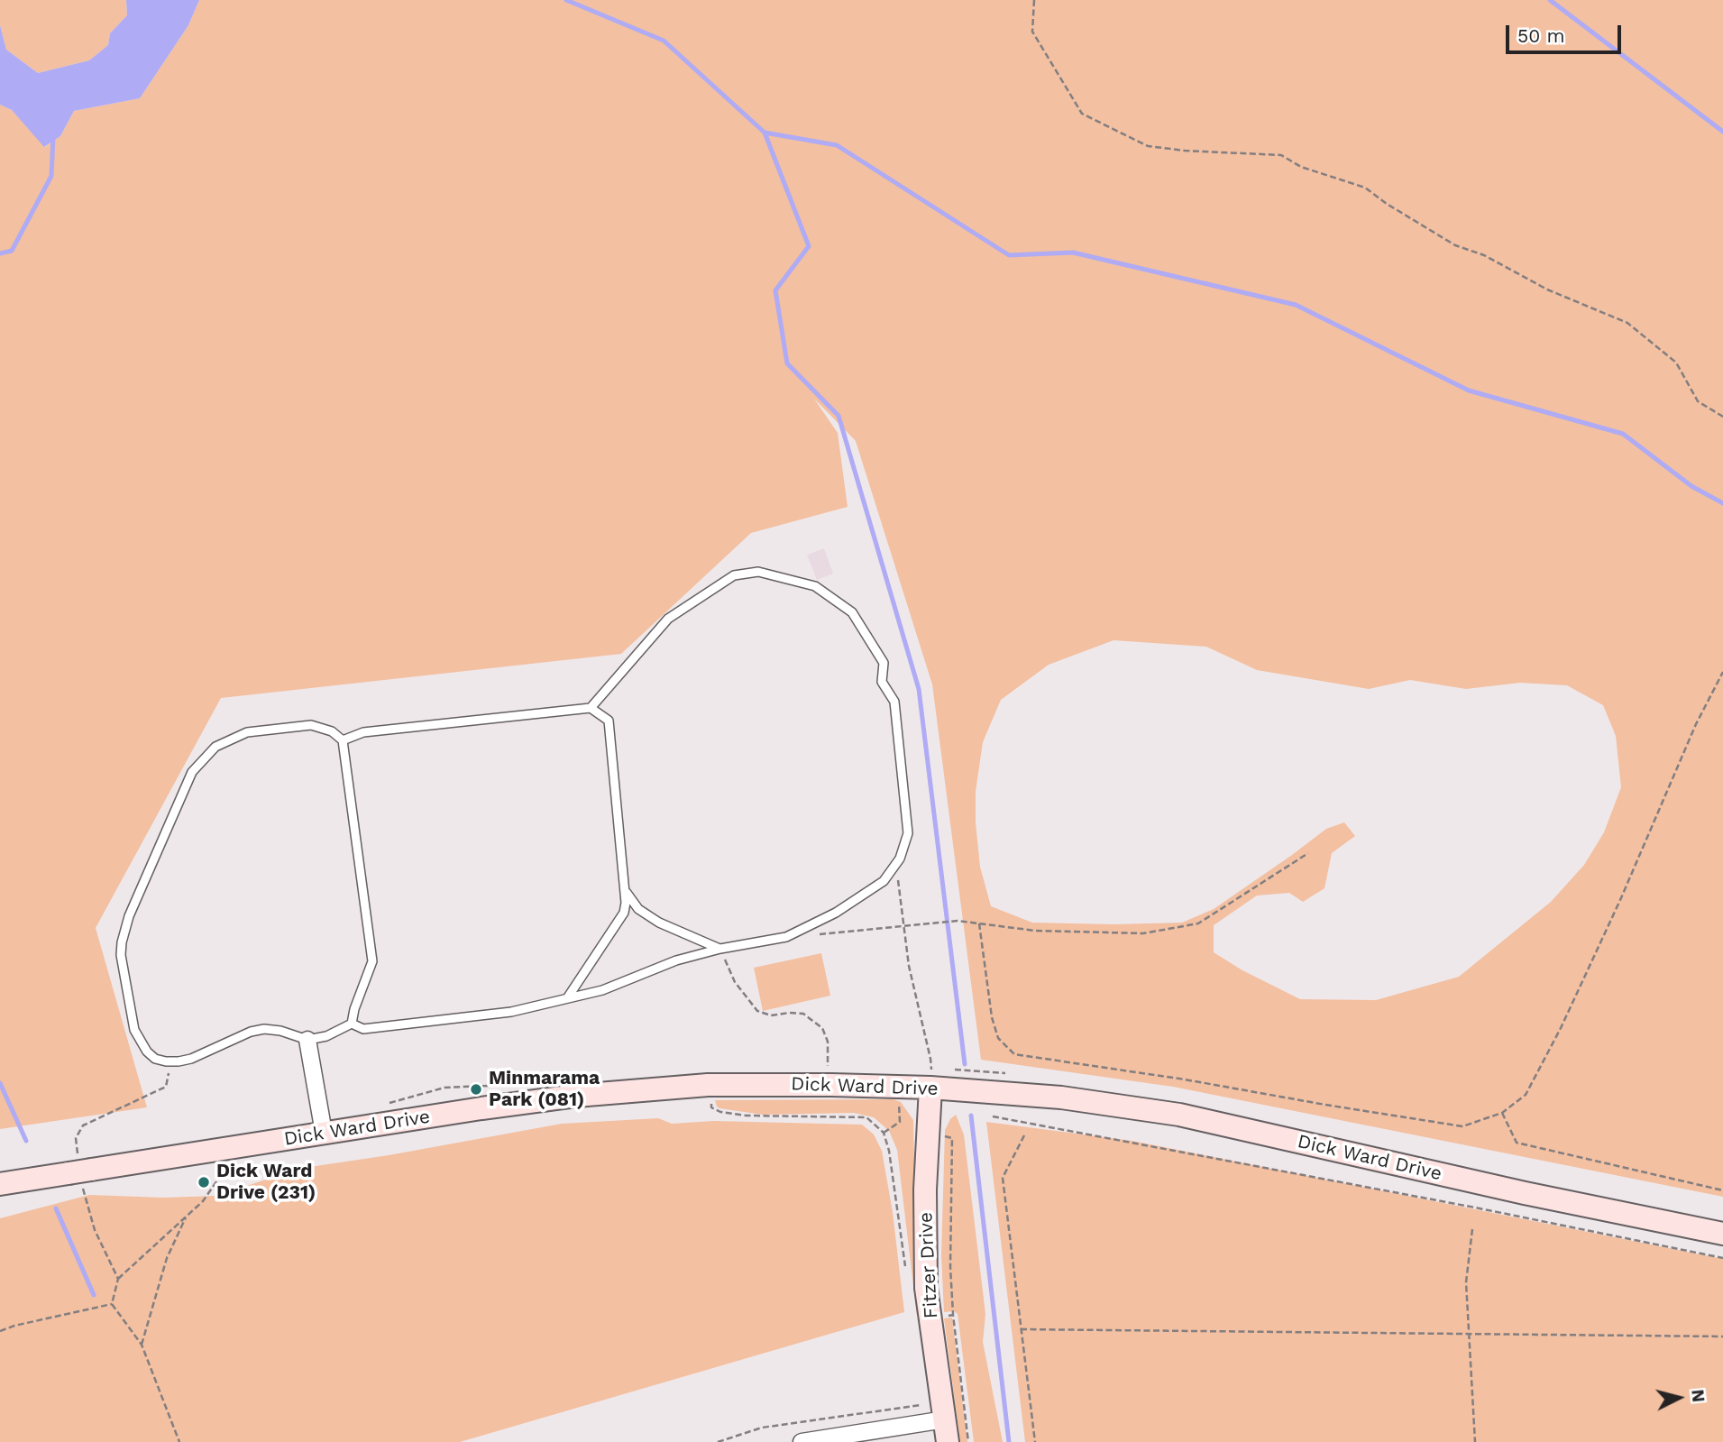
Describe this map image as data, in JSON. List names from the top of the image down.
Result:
{
  "streets": {
    "street": ["Dick Ward Drive", "Fitzer Drive"]
  },
  "crossings": [
    ["Dick Ward Drive", "Fitzer Drive"]
  ],
  "places": ["Minmarama Park (081)", "Dick Ward Drive (231)"],
  "scale_bar": "50 m",
  "north": "right"
}
